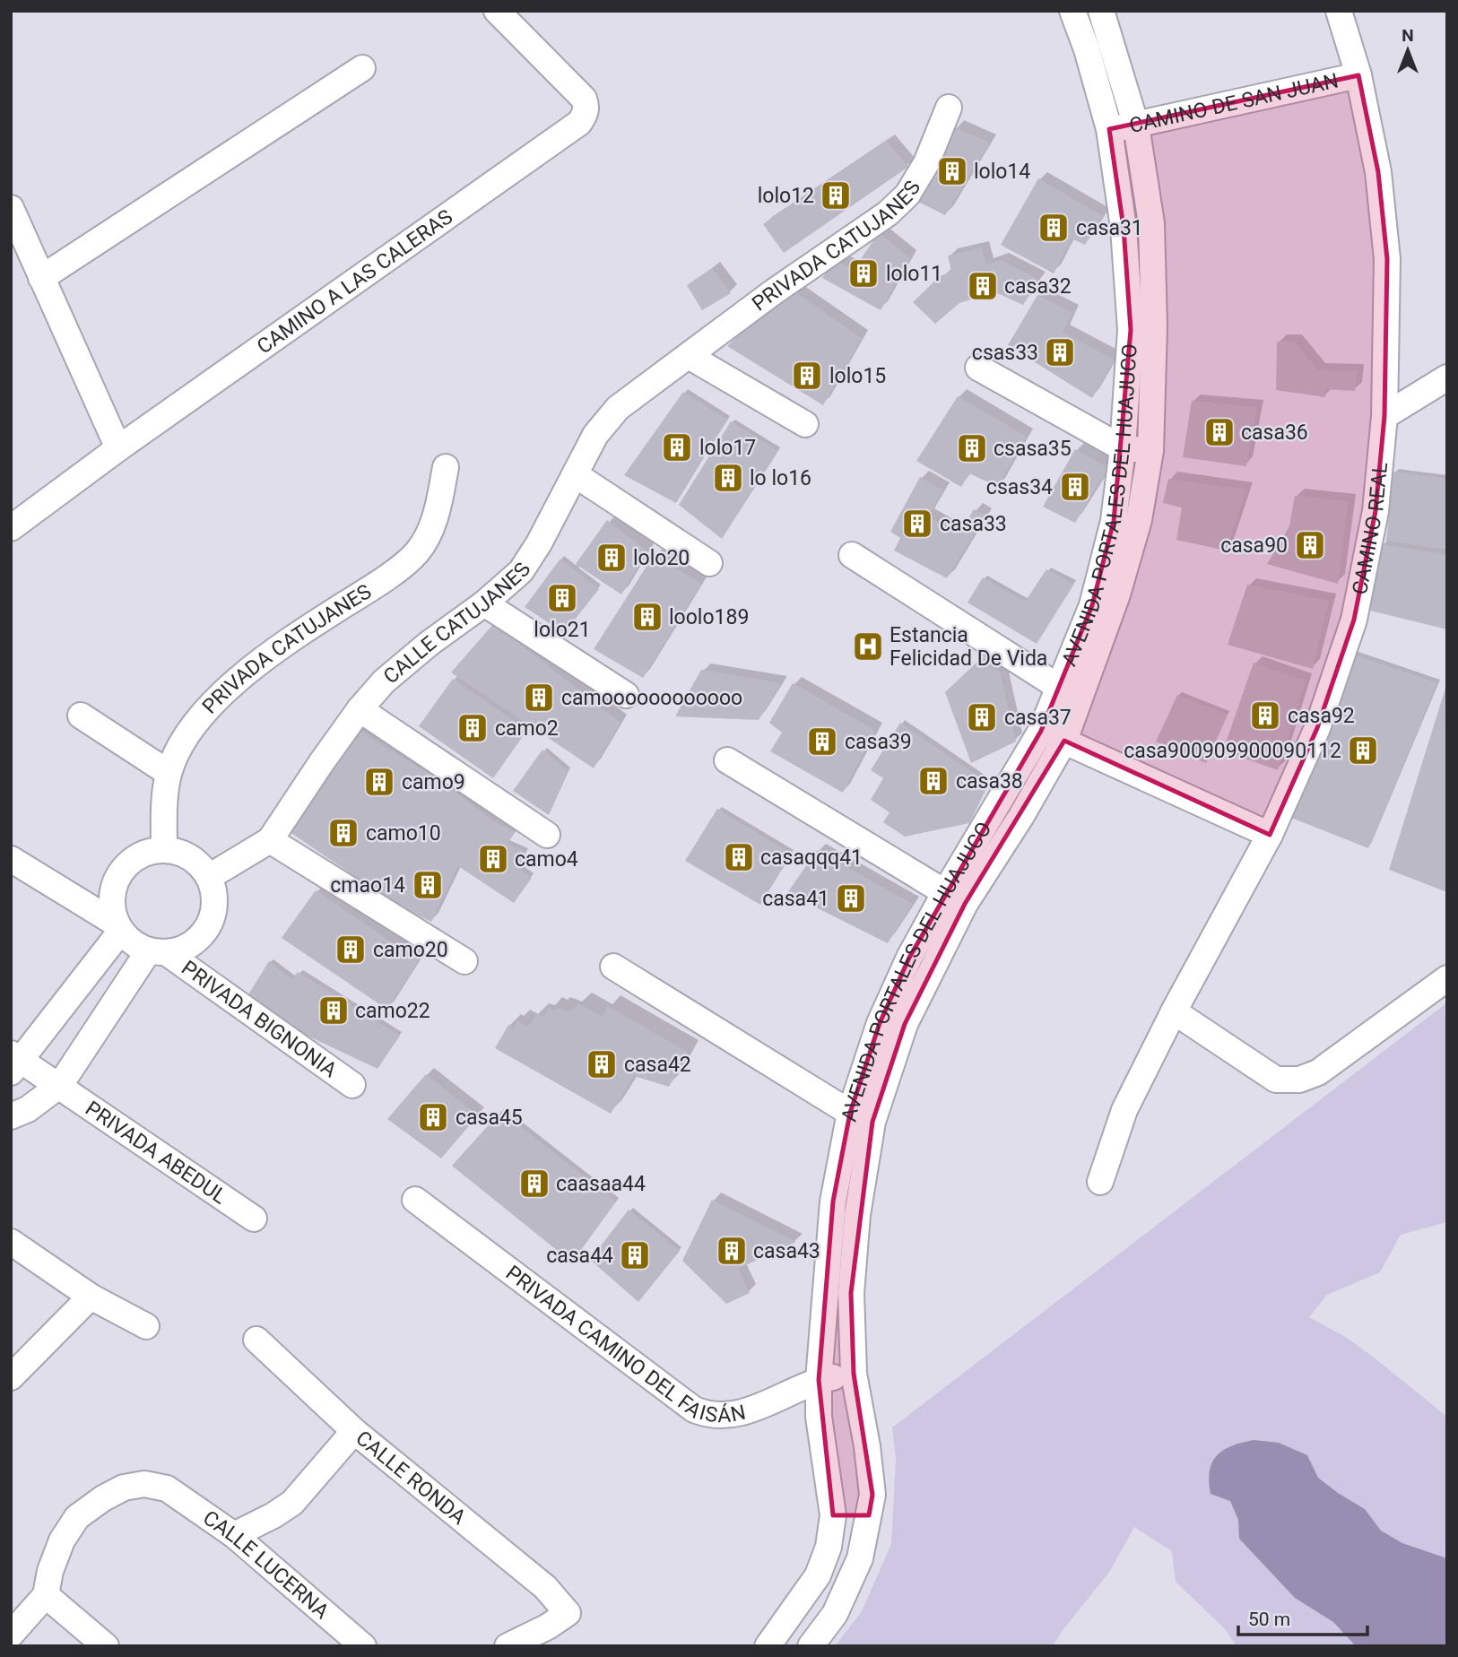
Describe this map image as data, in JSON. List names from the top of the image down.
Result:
{
  "streets": {
    "street": [
      "CAMINO DE SAN JUAN",
      "PRIVADA CATUJANES",
      "CAMINO A LAS CALERAS",
      "AVENIDA PORTALES DEL HUAJUCO",
      "CAMINO REAL",
      "CALLE CATUJANES",
      "PRIVADA BIGNONIA",
      "PRIVADA ABEDUL",
      "PRIVADA CAMINO DEL FAISÁN",
      "CALLE RONDA",
      "CALLE LUCERNA"
    ]
  },
  "crossings": [
    ["CAMINO DE SAN JUAN", "AVENIDA PORTALES DEL HUAJUCO"],
    ["CAMINO DE SAN JUAN", "CAMINO REAL"],
    ["PRIVADA CATUJANES", "CALLE CATUJANES"],
    ["PRIVADA CATUJANES", "PRIVADA BIGNONIA"],
    ["AVENIDA PORTALES DEL HUAJUCO", "PRIVADA CAMINO DEL FAISÁN"],
    ["CALLE CATUJANES", "PRIVADA BIGNONIA"]
  ],
  "places": {
    "building": [
      "lolo14",
      "lolo12",
      "casa31",
      "lolo11",
      "casa32",
      "csas33",
      "lolo15",
      "casa36",
      "lolo17",
      "csasa35",
      "lo lo16",
      "csas34",
      "casa33",
      "casa90",
      "lolo20",
      "lolo21",
      "loolo189",
      "camoooooooooooo",
      "casa92",
      "casa37",
      "camo2",
      "casa39",
      "casa900909900090112",
      "casa38",
      "camo9",
      "camo10",
      "casaqqq41",
      "camo4",
      "cmao14",
      "casa41",
      "camo20",
      "camo22",
      "casa42",
      "casa45",
      "caasaa44",
      "casa43",
      "casa44"
    ],
    "hospital": ["Estancia Felicidad De Vida"]
  },
  "scale_bar": "50 m",
  "north": "top"
}
